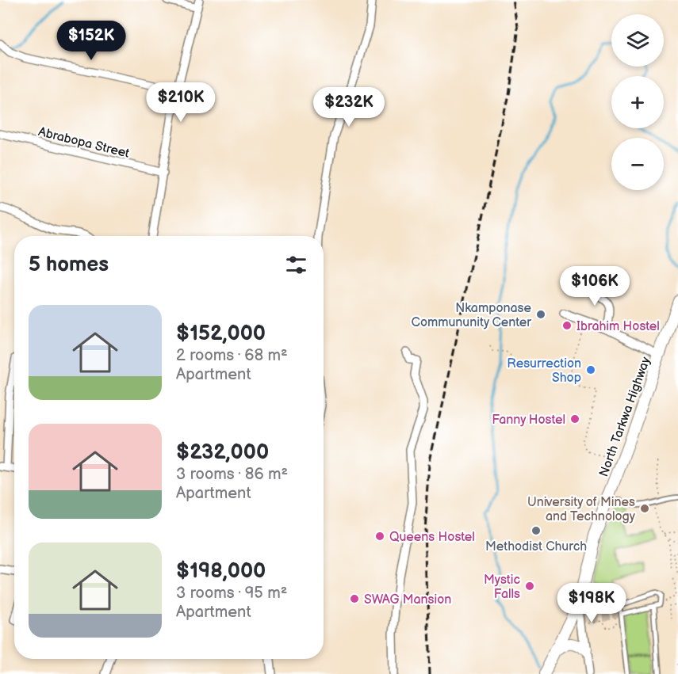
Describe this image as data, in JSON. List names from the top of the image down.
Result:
{
  "streets": {
    "main road": ["North Tarkwa Highway"],
    "street": ["Abrabopa Street"]
  },
  "places": [
    "Nkamponase Commununity Center",
    "Ibrahim Hostel",
    "Resurrection Shop",
    "Fanny Hostel",
    "University of Mines and Technology",
    "Methodist Church",
    "Queens Hostel",
    "Mystic Falls",
    "SWAG Mansion"
  ],
  "page": {
    "map_buttons": ["+", "−"],
    "price": [
      "$152K",
      "$210K",
      "$232K",
      "$106K",
      "$198K"
    ],
    "heading": "5 homes",
    "list": [
      {
        "name": "$152,000",
        "note": "2 rooms · 68 m² · Apartment"
      },
      {
        "name": "$232,000",
        "note": "3 rooms · 86 m² · Apartment"
      },
      {
        "name": "$198,000",
        "note": "3 rooms · 95 m² · Apartment"
      }
    ]
  }
}
